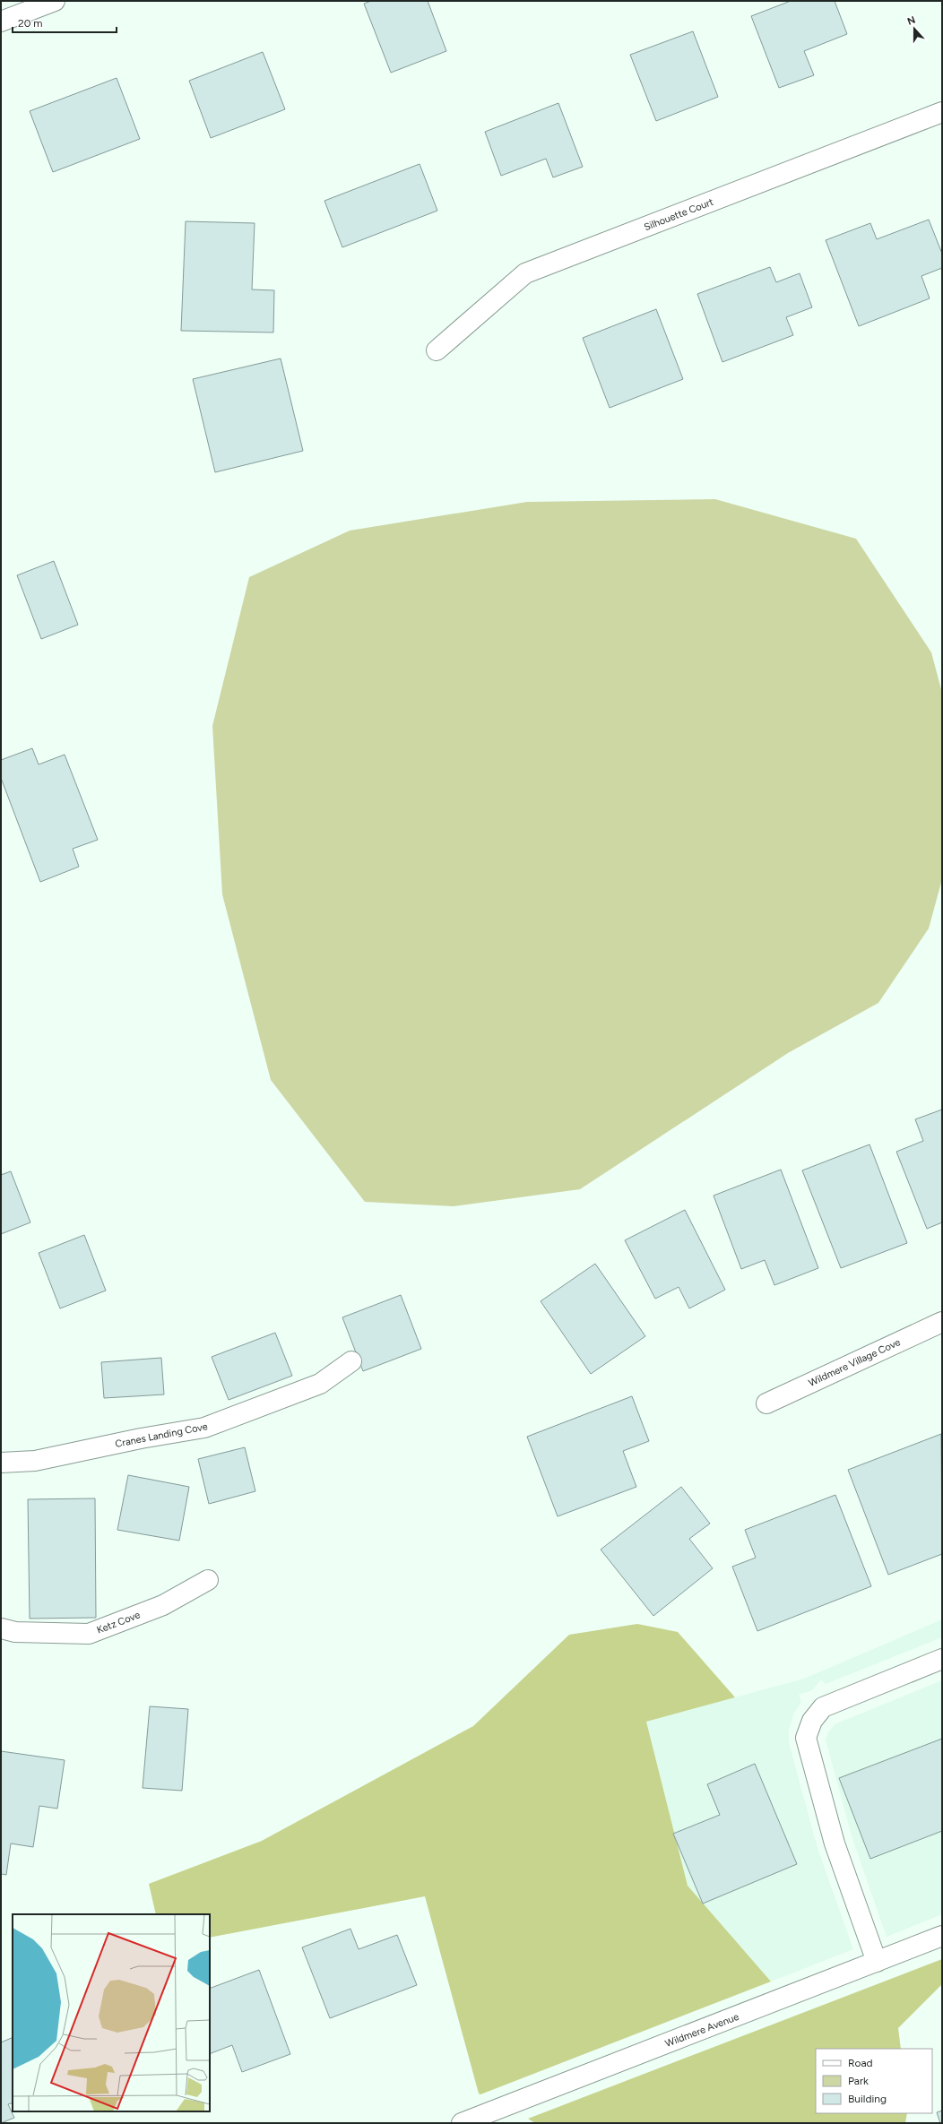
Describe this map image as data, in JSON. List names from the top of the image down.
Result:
{
  "streets": {
    "street": [
      "Silhouette Court",
      "Wildmere Village Cove",
      "Cranes Landing Cove",
      "Ketz Cove",
      "Wildmere Avenue"
    ]
  },
  "legend": ["Road", "Park", "Building"],
  "scale_bar": "20 m",
  "north": "top"
}
